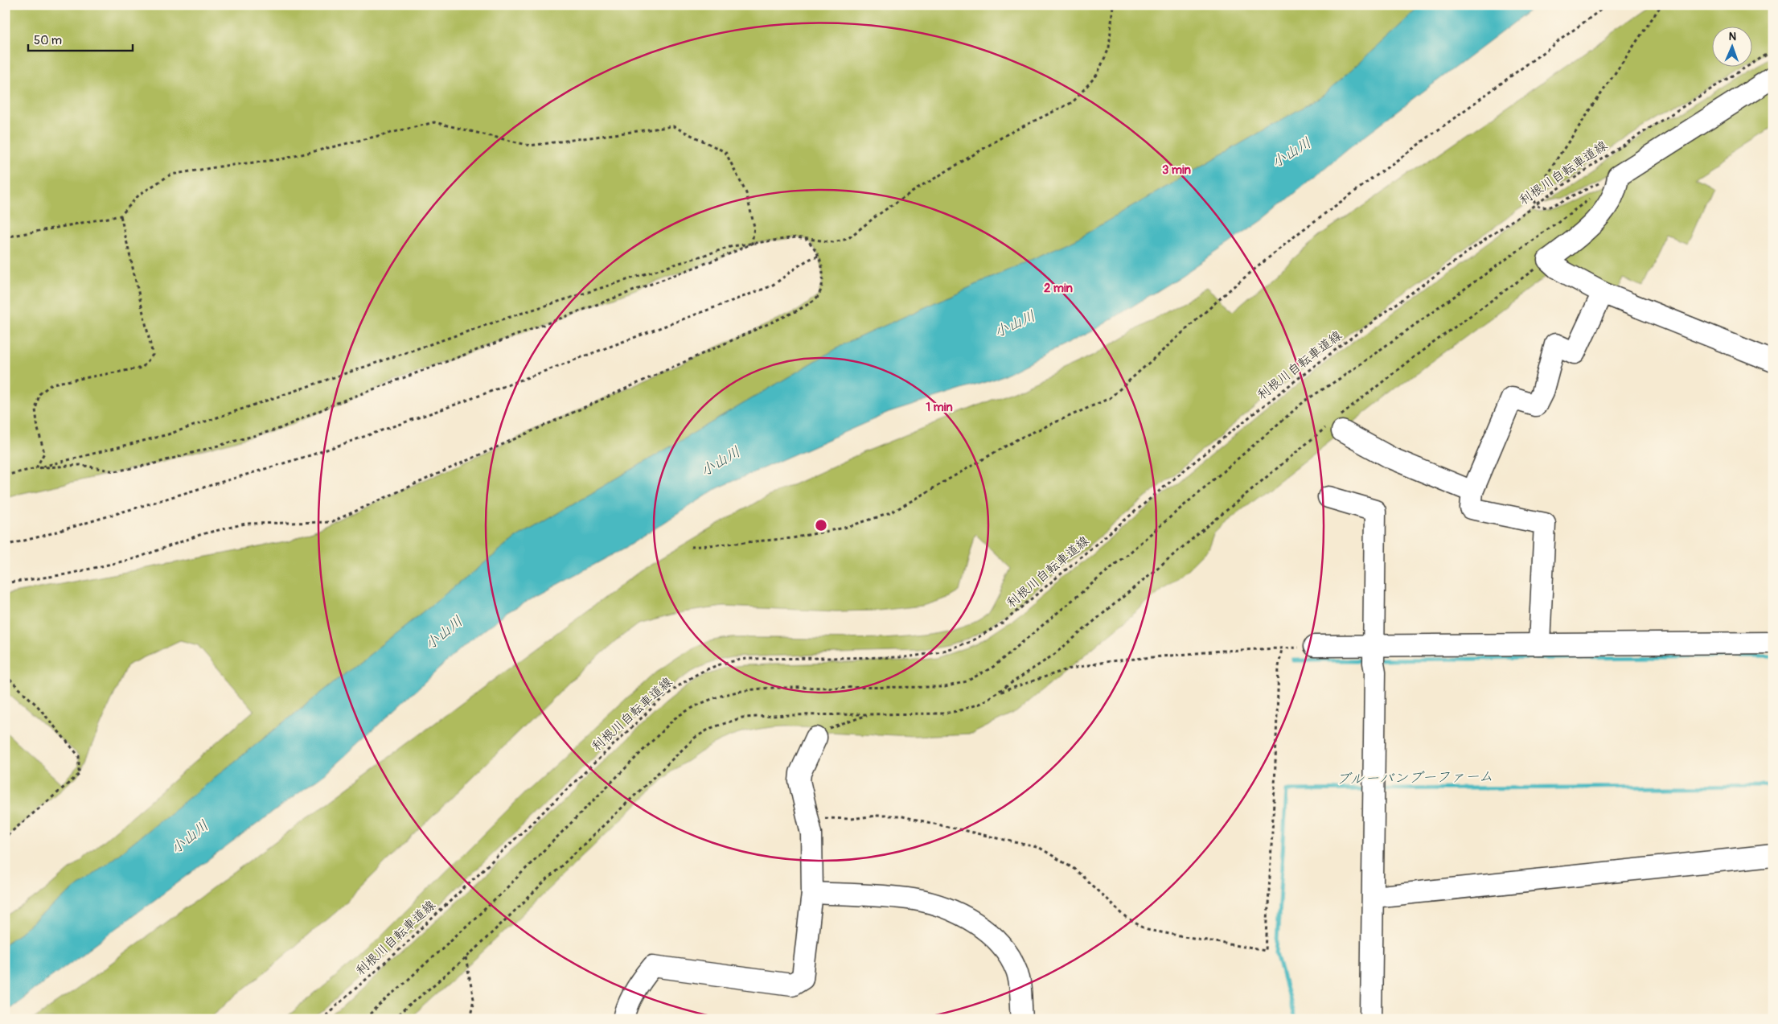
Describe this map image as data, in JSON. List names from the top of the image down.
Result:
{
  "streets": {
    "path": ["利根川自転車道線"]
  },
  "water": ["小山川", "ブルーバンブーファーム"],
  "scale_bar": "50 m",
  "north": "top",
  "rings": ["3 min", "2 min", "1 min"]
}
